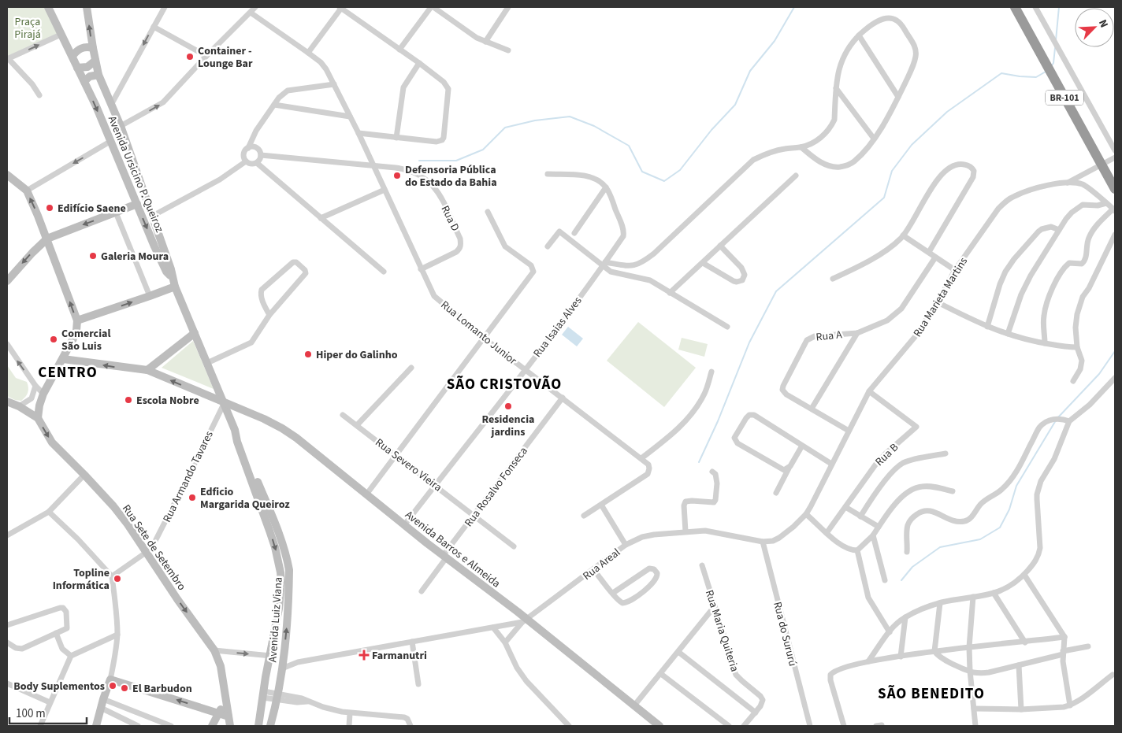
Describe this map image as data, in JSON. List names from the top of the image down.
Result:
{
  "streets": {
    "highway": ["BR-101"],
    "street": [
      "Avenida Ursicino P. Queiroz",
      "Rua D",
      "Rua Marieta Martins",
      "Rua Isaias Alves",
      "Rua Lomanto Junior",
      "Rua A",
      "Rua B",
      "Rua Severo Vieira",
      "Rua Armando Tavares",
      "Rua Rosalvo Fonseca",
      "Rua Sete de Setembro",
      "Avenida Barros e Almeida",
      "Rua Areal",
      "Avenida Luiz Viana",
      "Rua Maria Quiteria",
      "Rua do Sururú"
    ]
  },
  "crossings": [
    ["Avenida Ursicino P. Queiroz", "Avenida Luiz Viana"],
    ["Rua D", "Rua Lomanto Junior"],
    ["Rua Marieta Martins", "Rua B"],
    ["Rua Marieta Martins", "Rua Areal"],
    ["Rua Marieta Martins", "Rua do Sururú"],
    ["Rua Isaias Alves", "Rua Lomanto Junior"],
    ["Rua Isaias Alves", "Rua Severo Vieira"],
    ["Rua Isaias Alves", "Avenida Barros e Almeida"],
    ["Rua Lomanto Junior", "Rua Rosalvo Fonseca"],
    ["Rua Severo Vieira", "Rua Rosalvo Fonseca"],
    ["Rua Armando Tavares", "Rua Sete de Setembro"],
    ["Rua Armando Tavares", "Avenida Barros e Almeida"],
    ["Rua Armando Tavares", "Avenida Luiz Viana"],
    ["Rua Rosalvo Fonseca", "Avenida Barros e Almeida"],
    ["Avenida Barros e Almeida", "Rua Areal"],
    ["Avenida Barros e Almeida", "Avenida Luiz Viana"],
    ["Rua Areal", "Rua do Sururú"]
  ],
  "one_way": ["Rua Sete de Setembro"],
  "districts": ["CENTRO", "SÃO CRISTOVÃO", "SÃO BENEDITO"],
  "parks": ["Praça Pirajá"],
  "places": {
    "other": [
      "Container - Lounge Bar",
      "Defensoria Pública do Estado da Bahia",
      "Edifício Saene",
      "Galeria Moura",
      "Comercial São Luis",
      "Hiper do Galinho",
      "Escola Nobre",
      "Residencia jardins",
      "Edficio Margarida Queiroz",
      "Topline Informática",
      "Body Suplementos",
      "El Barbudon"
    ],
    "health": ["Farmanutri"]
  },
  "scale_bar": "100 m",
  "north": "top right"
}
